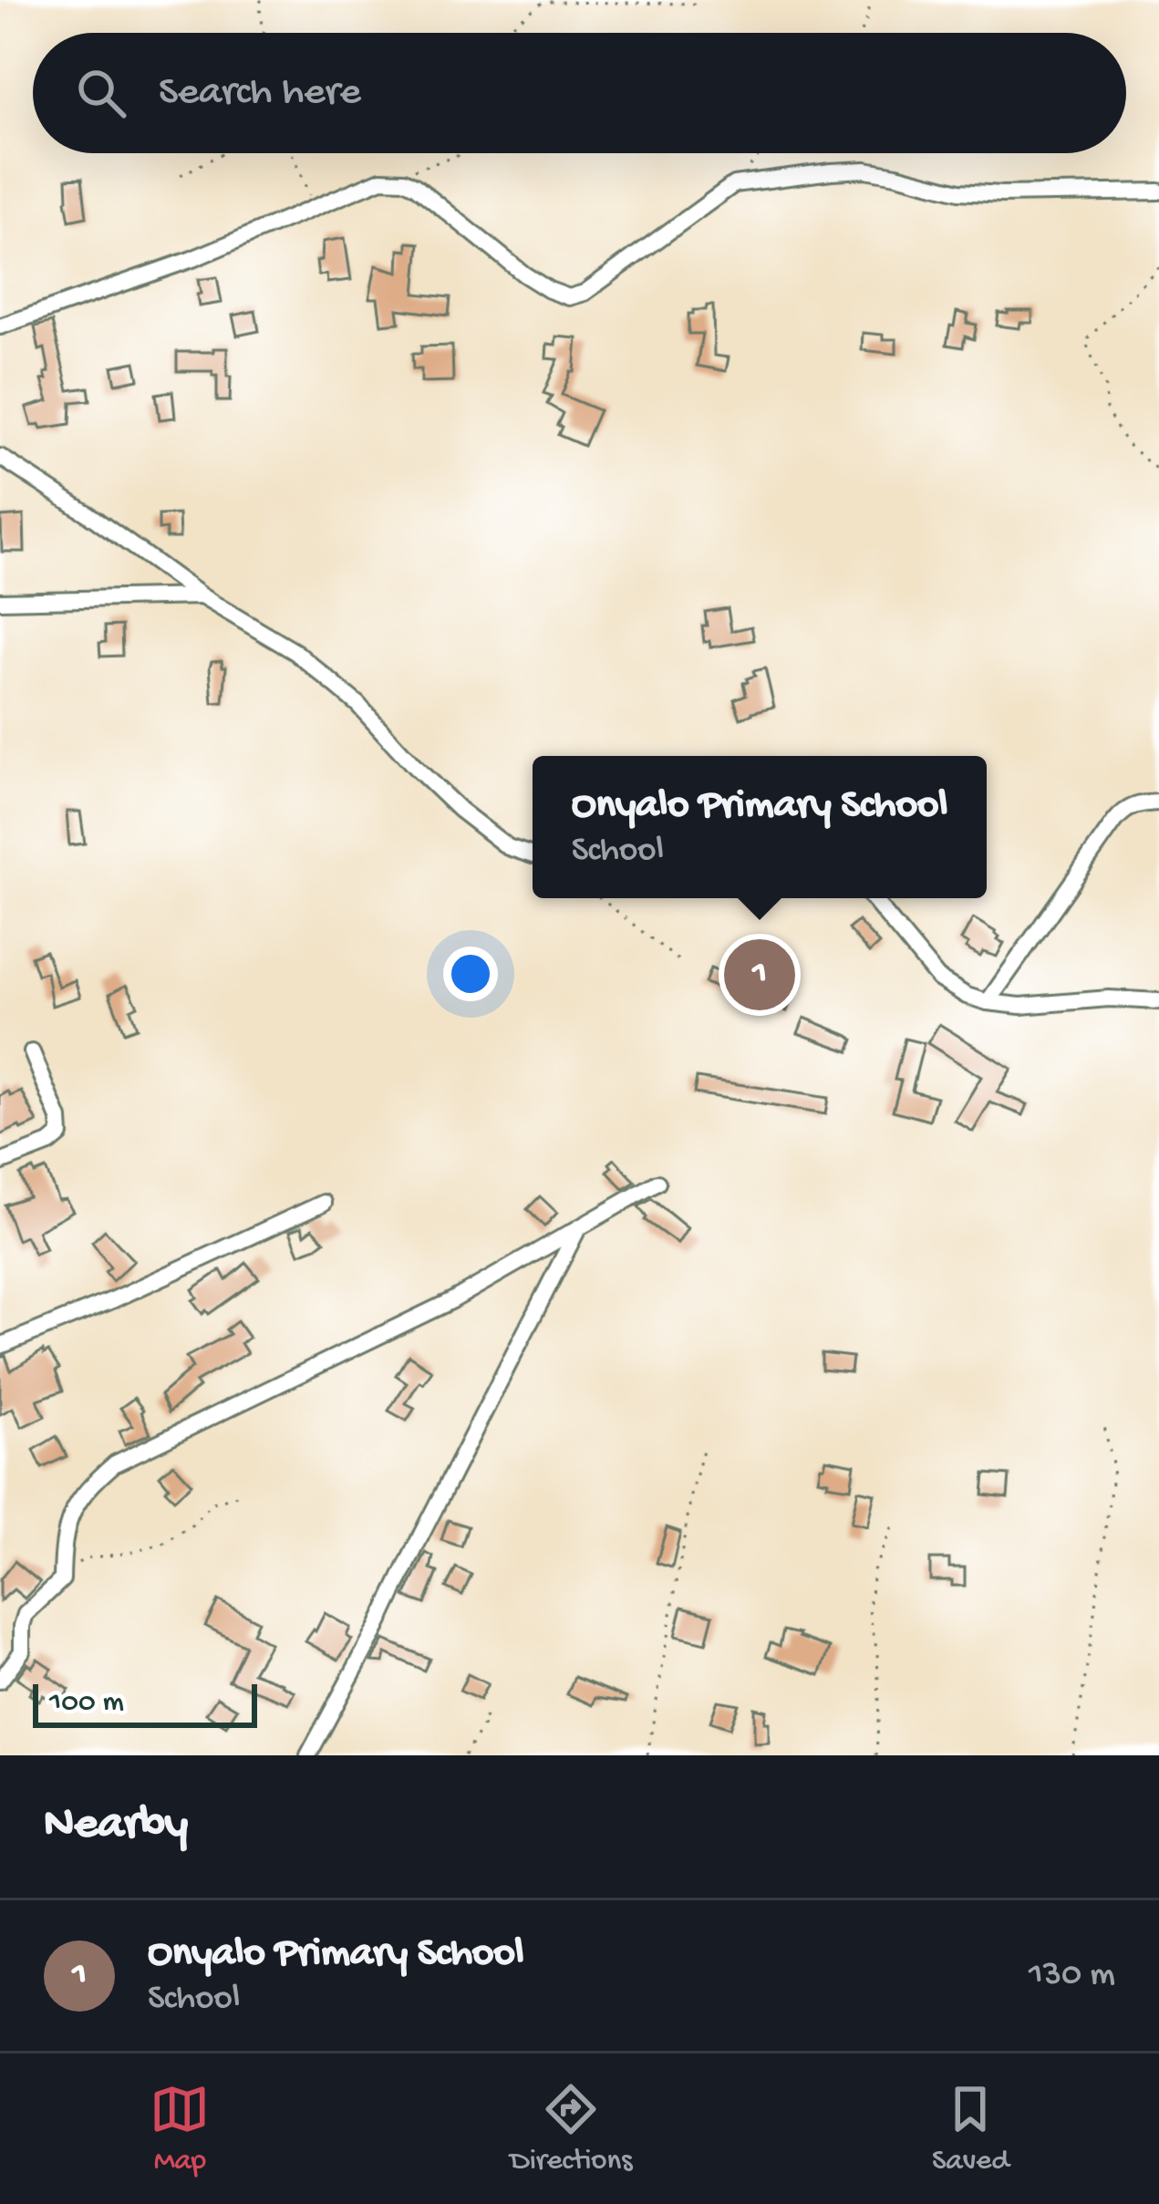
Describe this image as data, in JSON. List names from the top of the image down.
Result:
{
  "scale_bar": "100 m",
  "page": {
    "search": "Search here",
    "popup": ["Onyalo Primary School", "School"],
    "pins": "1",
    "scale": "100 m",
    "heading": "Nearby",
    "list": [
      {
        "mark": "1",
        "name": "Onyalo Primary School",
        "note": "School",
        "value": "130 m"
      }
    ],
    "nav": ["Map", "Directions", "Saved"]
  }
}
